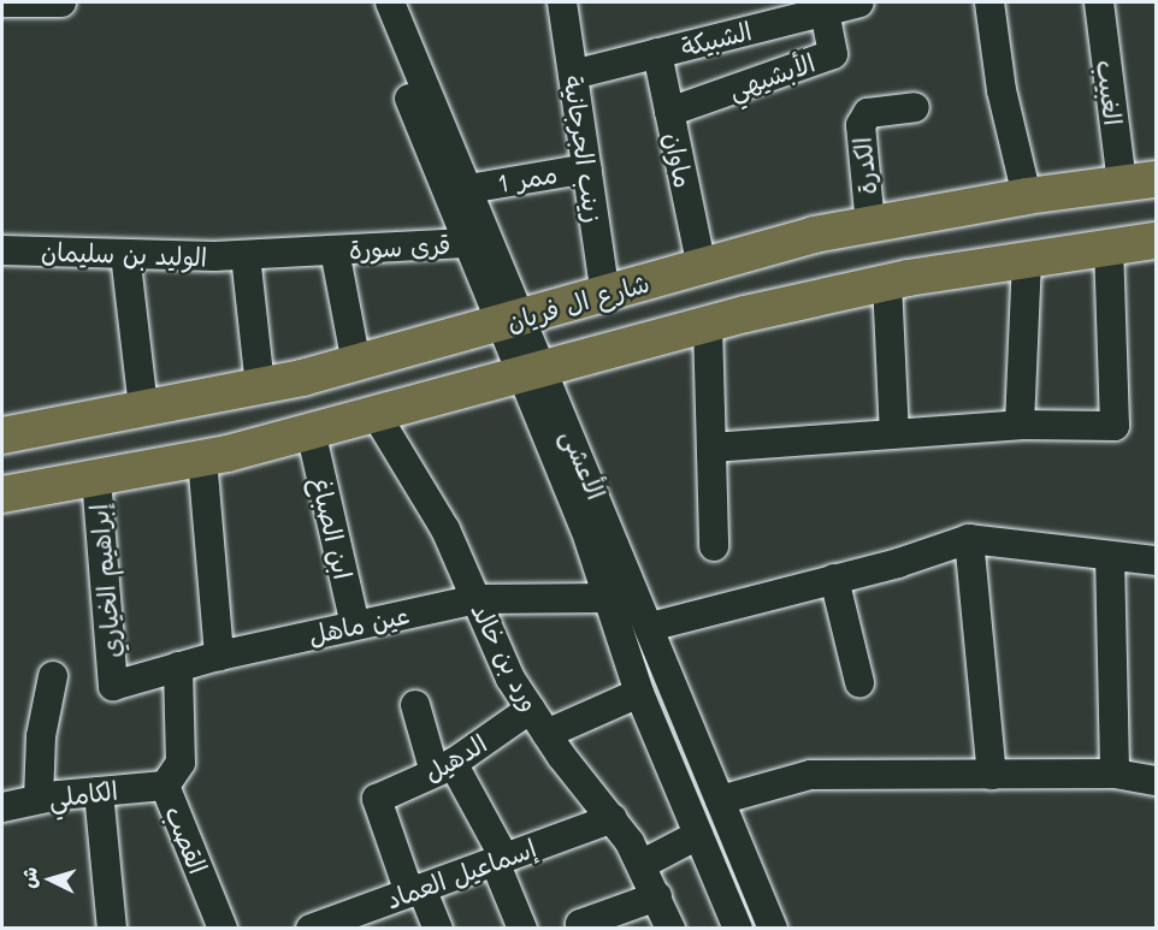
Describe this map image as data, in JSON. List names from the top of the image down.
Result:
{
  "streets": {
    "main road": ["شارع ال فريان"],
    "street": [
      "الشبيكة",
      "الأبشيهي",
      "الغبيب",
      "زينب الجرجانية",
      "ماوان",
      "الكدرة",
      "ممر 1",
      "قرى سورة",
      "الوليد بن سليمان",
      "الأعشى",
      "ابن الصباغ",
      "إبراهيم الخياري",
      "عين ماهل",
      "ورد بن خالد",
      "الدهيل",
      "الكاملي",
      "القصب",
      "إسماعيل العماد"
    ]
  },
  "crossings": [
    ["الشبيكة", "الأبشيهي"],
    ["الشبيكة", "زينب الجرجانية"],
    ["الشبيكة", "ماوان"],
    ["الأبشيهي", "ماوان"],
    ["الغبيب", "شارع ال فريان"],
    ["زينب الجرجانية", "ممر 1"],
    ["زينب الجرجانية", "شارع ال فريان"],
    ["ماوان", "شارع ال فريان"],
    ["الكدرة", "شارع ال فريان"],
    ["ممر 1", "الأعشى"],
    ["قرى سورة", "الوليد بن سليمان"],
    ["قرى سورة", "شارع ال فريان"],
    ["قرى سورة", "الأعشى"],
    ["شارع ال فريان", "الأعشى"],
    ["الأعشى", "عين ماهل"],
    ["ابن الصباغ", "عين ماهل"],
    ["إبراهيم الخياري", "عين ماهل"],
    ["عين ماهل", "ورد بن خالد"],
    ["عين ماهل", "القصب"],
    ["ورد بن خالد", "الدهيل"],
    ["ورد بن خالد", "إسماعيل العماد"],
    ["الدهيل", "إسماعيل العماد"],
    ["الكاملي", "القصب"]
  ],
  "north": "left"
}
